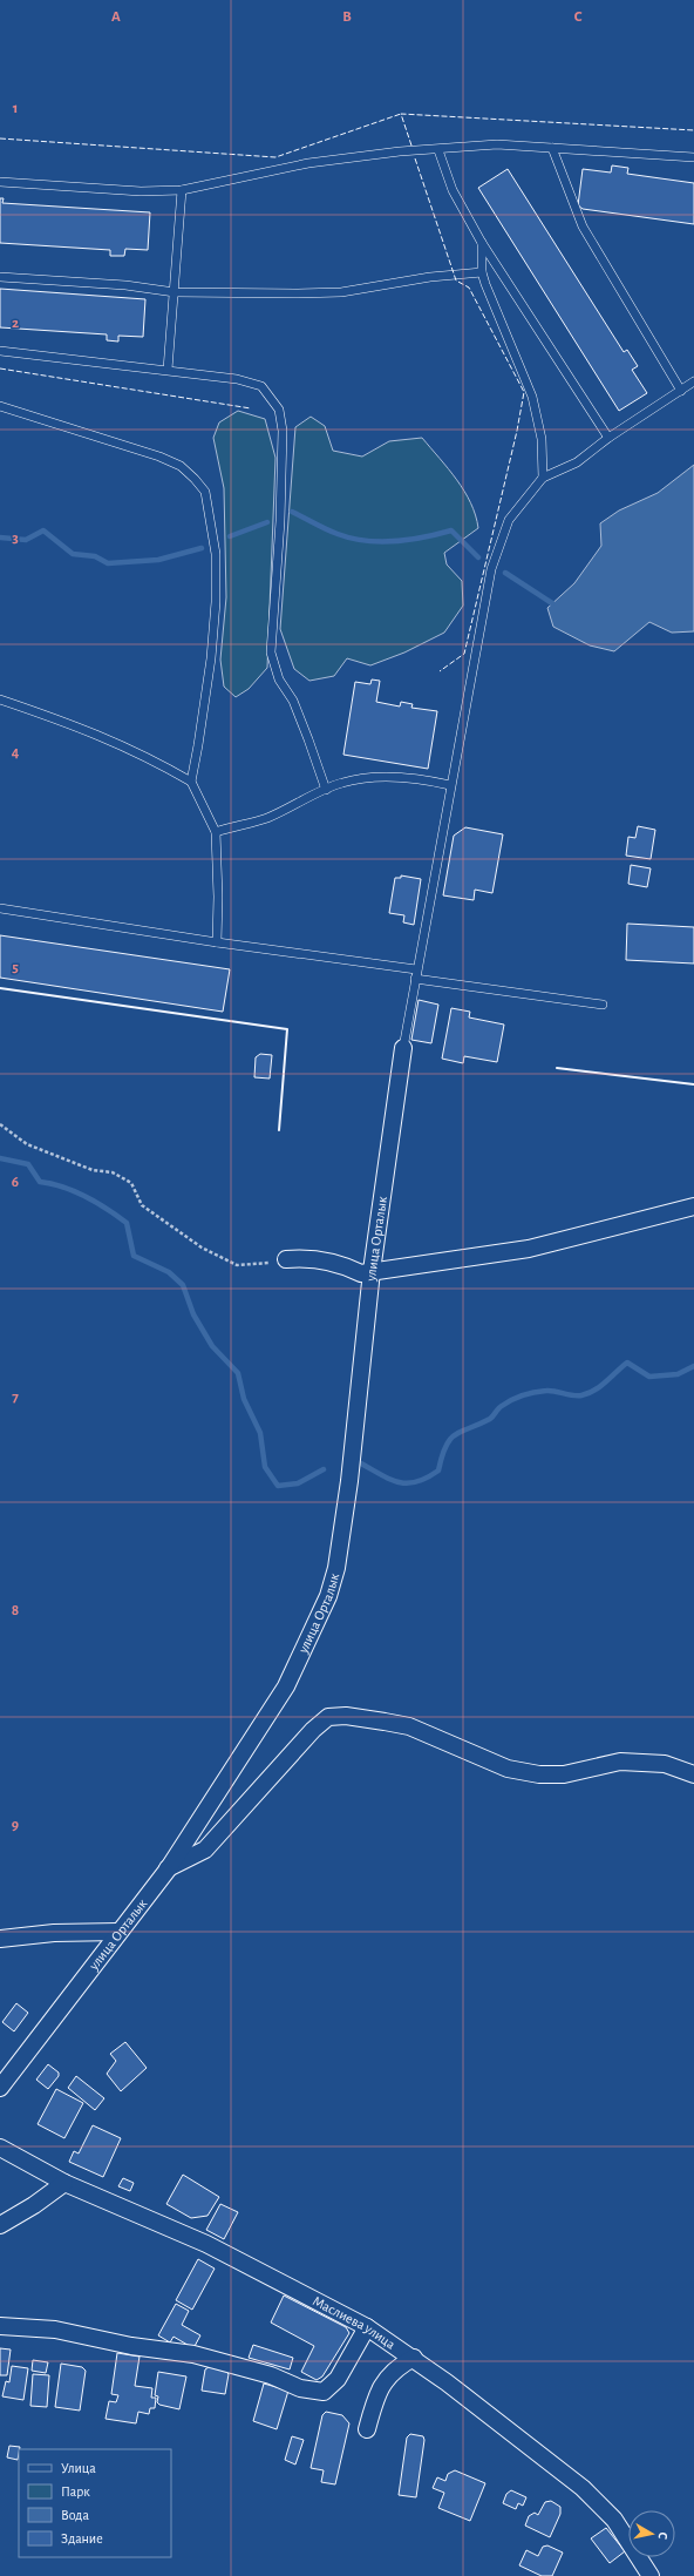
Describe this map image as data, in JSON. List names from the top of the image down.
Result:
{
  "streets": {
    "street": ["улица Орталык", "Маслиева улица"]
  },
  "legend": [
    "Улица",
    "Парк",
    "Вода",
    "Здание"
  ],
  "north": "right",
  "grid": {
    "columns": ["A", "B", "C"],
    "rows": [
      "1",
      "2",
      "3",
      "4",
      "5",
      "6",
      "7",
      "8",
      "9"
    ]
  }
}
